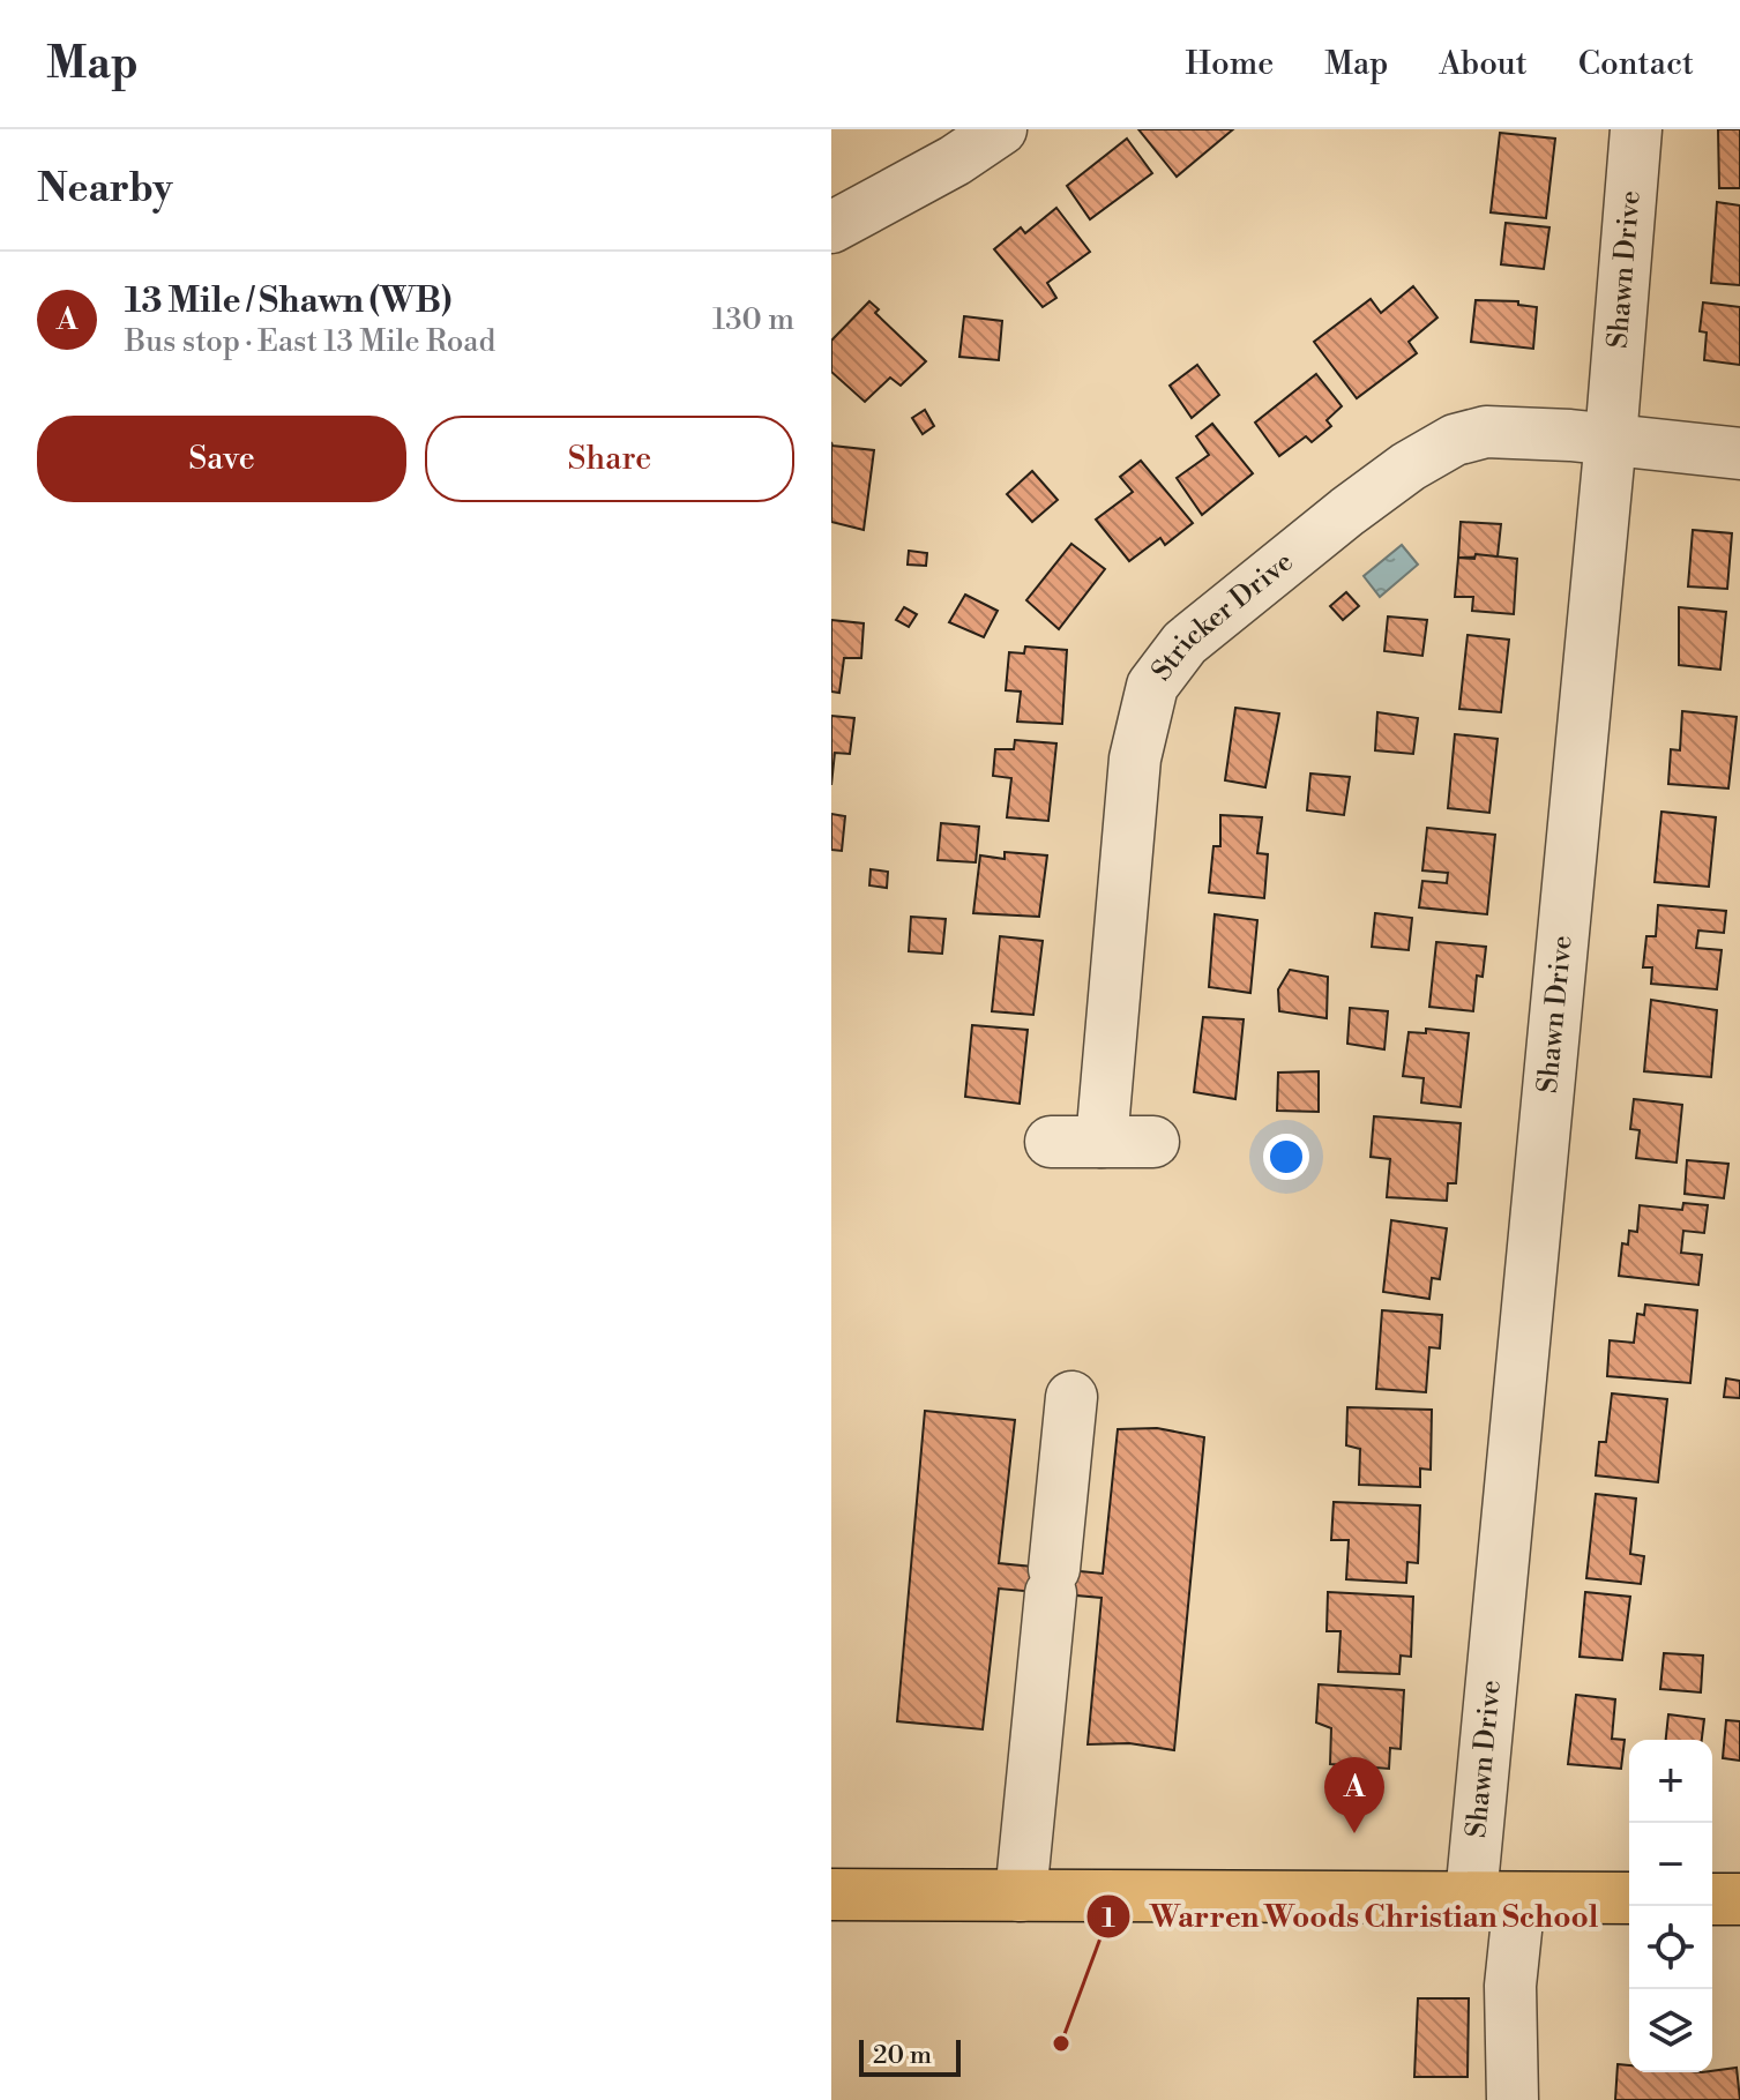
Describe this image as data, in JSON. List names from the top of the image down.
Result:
{
  "streets": {
    "street": ["Shawn Drive", "Stricker Drive"]
  },
  "crossings": [
    ["Shawn Drive", "Stricker Drive"]
  ],
  "places": ["Warren Woods Christian School"],
  "scale_bar": "20 m",
  "page": {
    "header": "Map",
    "nav": [
      "Home",
      "Map",
      "About",
      "Contact"
    ],
    "heading": "Nearby",
    "list": [
      {
        "mark": "A",
        "name": "13 Mile / Shawn (WB)",
        "note": "Bus stop · East 13 Mile Road",
        "value": "130 m"
      }
    ],
    "buttons": ["Save", "Share"],
    "map_buttons": ["+", "−"],
    "pins": "A",
    "scale": "20 m"
  }
}
